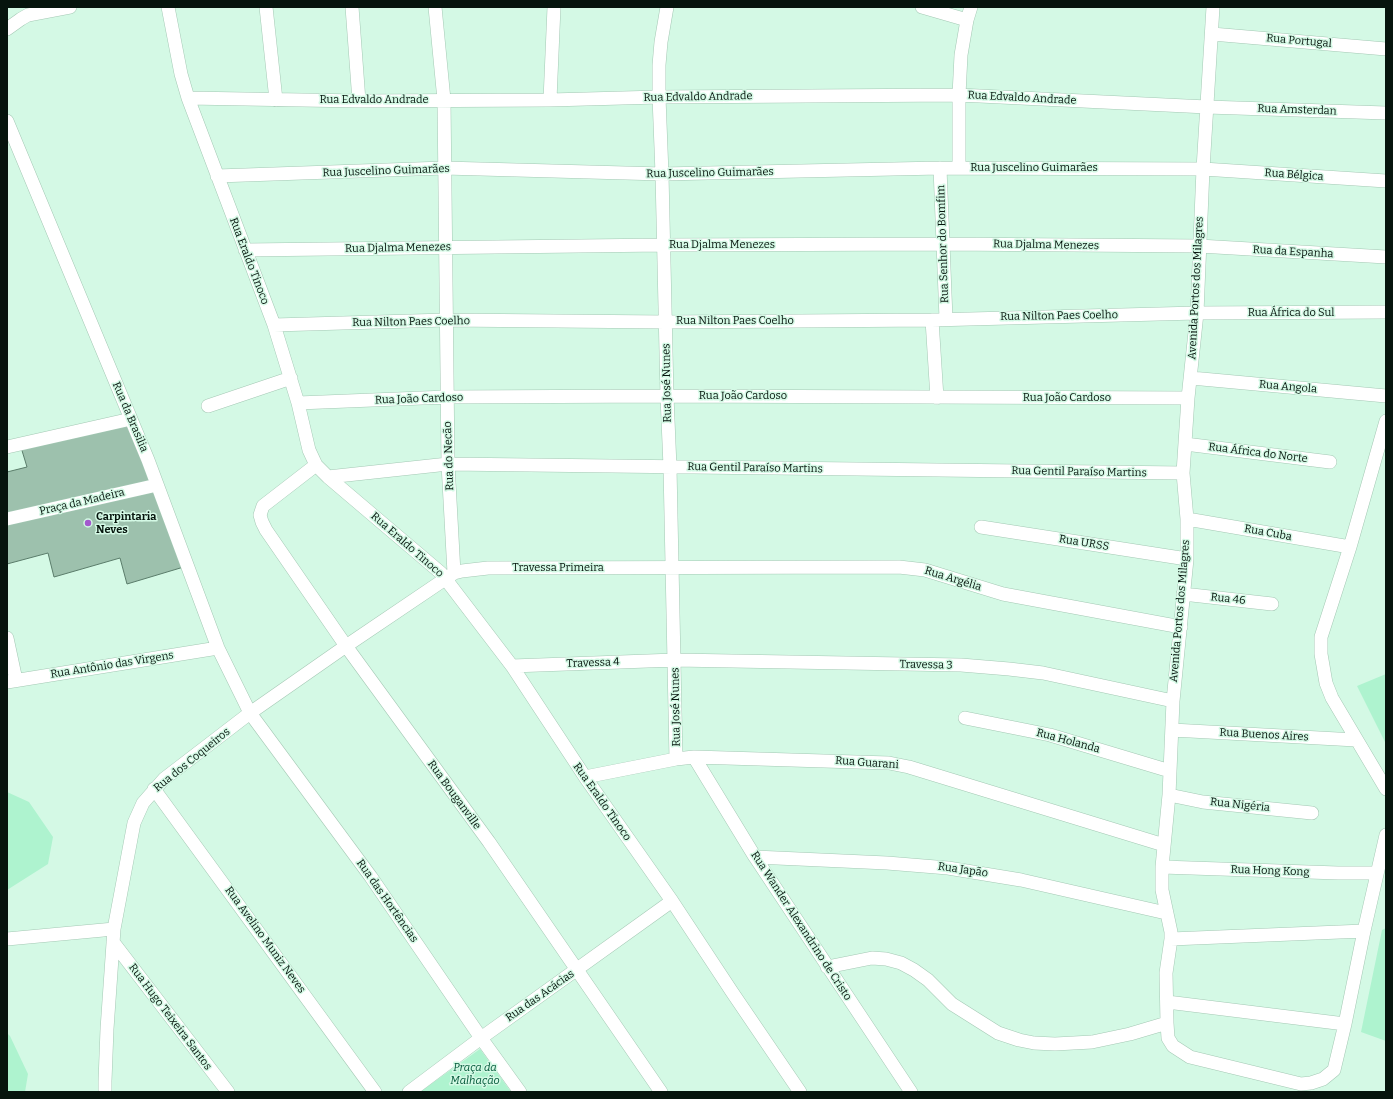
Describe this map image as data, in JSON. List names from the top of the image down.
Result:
{
  "streets": {
    "street": [
      "Rua Portugal",
      "Rua Edvaldo Andrade",
      "Rua Amsterdan",
      "Rua Juscelino Guimarães",
      "Rua Bélgica",
      "Rua Senhor do Bomfim",
      "Rua Djalma Menezes",
      "Rua da Espanha",
      "Rua Eraldo Tinoco",
      "Avenida Portos dos Milagres",
      "Rua África do Sul",
      "Rua Nilton Paes Coelho",
      "Rua José Nunes",
      "Rua Angola",
      "Rua João Cardoso",
      "Rua da Brasilia",
      "Rua África do Norte",
      "Rua do Necão",
      "Rua Gentil Paraíso Martins",
      "Praça da Madeira",
      "Rua Cuba",
      "Rua URSS",
      "Travessa Primeira",
      "Rua Argélia",
      "Rua 46",
      "Travessa 4",
      "Rua Antônio das Virgens",
      "Travessa 3",
      "Rua Buenos Aires",
      "Rua Holanda",
      "Rua dos Coqueiros",
      "Rua Guarani",
      "Rua Bouganville",
      "Rua Nigéria",
      "Rua Japão",
      "Rua Hong Kong",
      "Rua das Hortências",
      "Rua Wander Alexandrino de Cristo",
      "Rua Avelino Muniz Neves",
      "Rua das Acácias",
      "Rua Hugo Teixeira Santos"
    ]
  },
  "crossings": [
    ["Rua Portugal", "Avenida Portos dos Milagres"],
    ["Rua Edvaldo Andrade", "Rua Amsterdan"],
    ["Rua Edvaldo Andrade", "Rua Eraldo Tinoco"],
    ["Rua Edvaldo Andrade", "Avenida Portos dos Milagres"],
    ["Rua Edvaldo Andrade", "Rua José Nunes"],
    ["Rua Edvaldo Andrade", "Rua do Necão"],
    ["Rua Amsterdan", "Avenida Portos dos Milagres"],
    ["Rua Juscelino Guimarães", "Rua Bélgica"],
    ["Rua Juscelino Guimarães", "Rua Senhor do Bomfim"],
    ["Rua Juscelino Guimarães", "Rua Eraldo Tinoco"],
    ["Rua Juscelino Guimarães", "Avenida Portos dos Milagres"],
    ["Rua Juscelino Guimarães", "Rua José Nunes"],
    ["Rua Juscelino Guimarães", "Rua do Necão"],
    ["Rua Bélgica", "Avenida Portos dos Milagres"],
    ["Rua Senhor do Bomfim", "Rua Djalma Menezes"],
    ["Rua Senhor do Bomfim", "Rua Nilton Paes Coelho"],
    ["Rua Djalma Menezes", "Rua da Espanha"],
    ["Rua Djalma Menezes", "Rua Eraldo Tinoco"],
    ["Rua Djalma Menezes", "Avenida Portos dos Milagres"],
    ["Rua Djalma Menezes", "Rua José Nunes"],
    ["Rua Djalma Menezes", "Rua do Necão"],
    ["Rua da Espanha", "Avenida Portos dos Milagres"],
    ["Rua Eraldo Tinoco", "Rua Nilton Paes Coelho"],
    ["Rua Eraldo Tinoco", "Rua João Cardoso"],
    ["Rua Eraldo Tinoco", "Rua do Necão"],
    ["Rua Eraldo Tinoco", "Rua Gentil Paraíso Martins"],
    ["Rua Eraldo Tinoco", "Travessa Primeira"],
    ["Rua Eraldo Tinoco", "Travessa 4"],
    ["Rua Eraldo Tinoco", "Rua dos Coqueiros"],
    ["Rua Eraldo Tinoco", "Rua Guarani"],
    ["Rua Eraldo Tinoco", "Rua Bouganville"],
    ["Rua Eraldo Tinoco", "Rua das Acácias"],
    ["Avenida Portos dos Milagres", "Rua África do Sul"],
    ["Avenida Portos dos Milagres", "Rua Nilton Paes Coelho"],
    ["Avenida Portos dos Milagres", "Rua Angola"],
    ["Avenida Portos dos Milagres", "Rua João Cardoso"],
    ["Avenida Portos dos Milagres", "Rua África do Norte"],
    ["Avenida Portos dos Milagres", "Rua Gentil Paraíso Martins"],
    ["Avenida Portos dos Milagres", "Rua Cuba"],
    ["Avenida Portos dos Milagres", "Rua URSS"],
    ["Avenida Portos dos Milagres", "Rua Argélia"],
    ["Avenida Portos dos Milagres", "Rua 46"],
    ["Avenida Portos dos Milagres", "Travessa 3"],
    ["Avenida Portos dos Milagres", "Rua Buenos Aires"],
    ["Avenida Portos dos Milagres", "Rua Holanda"],
    ["Avenida Portos dos Milagres", "Rua Guarani"],
    ["Avenida Portos dos Milagres", "Rua Nigéria"],
    ["Avenida Portos dos Milagres", "Rua Japão"],
    ["Avenida Portos dos Milagres", "Rua Hong Kong"],
    ["Rua África do Sul", "Rua Nilton Paes Coelho"],
    ["Rua Nilton Paes Coelho", "Rua José Nunes"],
    ["Rua Nilton Paes Coelho", "Rua do Necão"],
    ["Rua José Nunes", "Rua João Cardoso"],
    ["Rua José Nunes", "Rua Gentil Paraíso Martins"],
    ["Rua José Nunes", "Travessa Primeira"],
    ["Rua José Nunes", "Rua Argélia"],
    ["Rua José Nunes", "Travessa 4"],
    ["Rua José Nunes", "Travessa 3"],
    ["Rua José Nunes", "Rua Guarani"],
    ["Rua João Cardoso", "Rua do Necão"],
    ["Rua da Brasilia", "Praça da Madeira"],
    ["Rua da Brasilia", "Rua Antônio das Virgens"],
    ["Rua da Brasilia", "Rua dos Coqueiros"],
    ["Rua da Brasilia", "Rua das Hortências"],
    ["Rua do Necão", "Rua Gentil Paraíso Martins"],
    ["Rua do Necão", "Travessa Primeira"],
    ["Rua do Necão", "Rua dos Coqueiros"],
    ["Travessa Primeira", "Rua Argélia"],
    ["Travessa Primeira", "Rua dos Coqueiros"],
    ["Travessa 4", "Travessa 3"],
    ["Rua dos Coqueiros", "Rua Bouganville"],
    ["Rua dos Coqueiros", "Rua das Hortências"],
    ["Rua dos Coqueiros", "Rua Avelino Muniz Neves"],
    ["Rua dos Coqueiros", "Rua Hugo Teixeira Santos"],
    ["Rua Guarani", "Rua Wander Alexandrino de Cristo"],
    ["Rua Bouganville", "Rua das Acácias"],
    ["Rua Japão", "Rua Wander Alexandrino de Cristo"],
    ["Rua das Hortências", "Rua das Acácias"]
  ],
  "parks": ["Praça da Malhação"],
  "places": ["Carpintaria Neves"]
}
